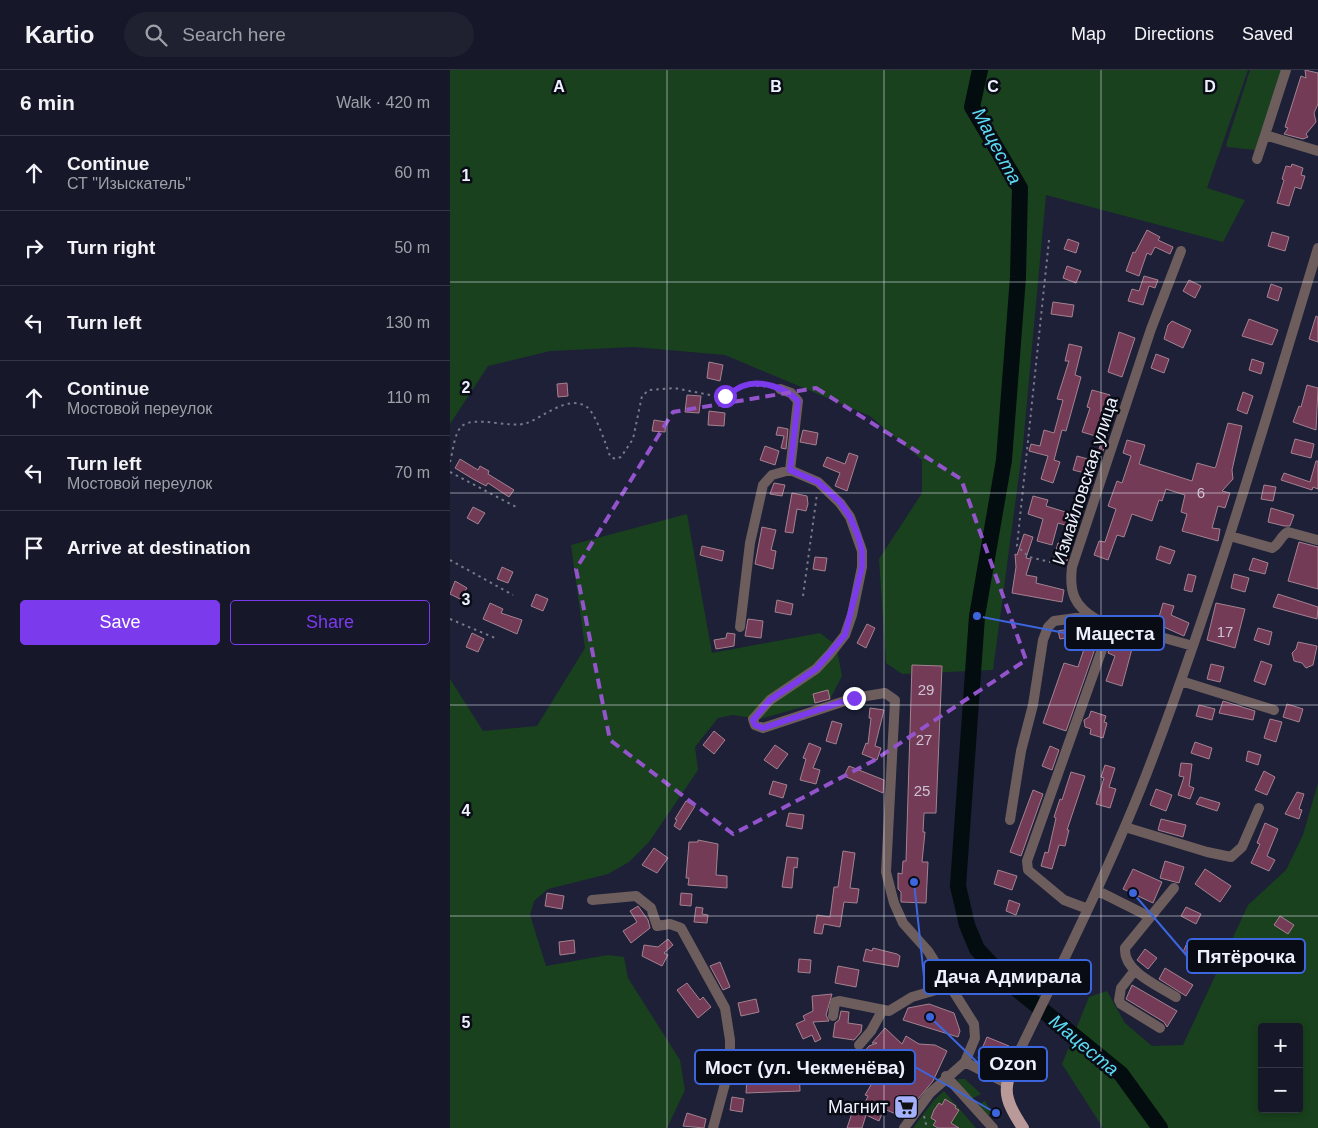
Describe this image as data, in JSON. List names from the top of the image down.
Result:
{
  "streets": {
    "street": ["Измайловская улица"]
  },
  "water": ["Мацеста"],
  "places": {
    "other": [
      "Мацеста",
      "Дача Адмирала",
      "Пятёрочка",
      "Ozon",
      "Мост (ул. Чекменёва)"
    ],
    "supermarket": ["Магнит"]
  },
  "house_numbers": [
    "6",
    "17",
    "29",
    "27",
    "25"
  ],
  "page": {
    "header": "Kartio",
    "search": "Search here",
    "nav": ["Map", "Directions", "Saved"],
    "heading": ["6 min", "Walk · 420 m"],
    "list": [
      ["Continue", "СТ \"Изыскатель\"", "60 m"],
      ["Turn right", "50 m"],
      ["Turn left", "130 m"],
      ["Continue", "Мостовой переулок", "110 m"],
      ["Turn left", "Мостовой переулок", "70 m"],
      "Arrive at destination"
    ],
    "buttons": ["Save", "Share"],
    "map_buttons": ["+", "−"]
  },
  "grid": {
    "columns": [
      "A",
      "B",
      "C",
      "D"
    ],
    "rows": [
      "1",
      "2",
      "3",
      "4",
      "5"
    ]
  }
}
